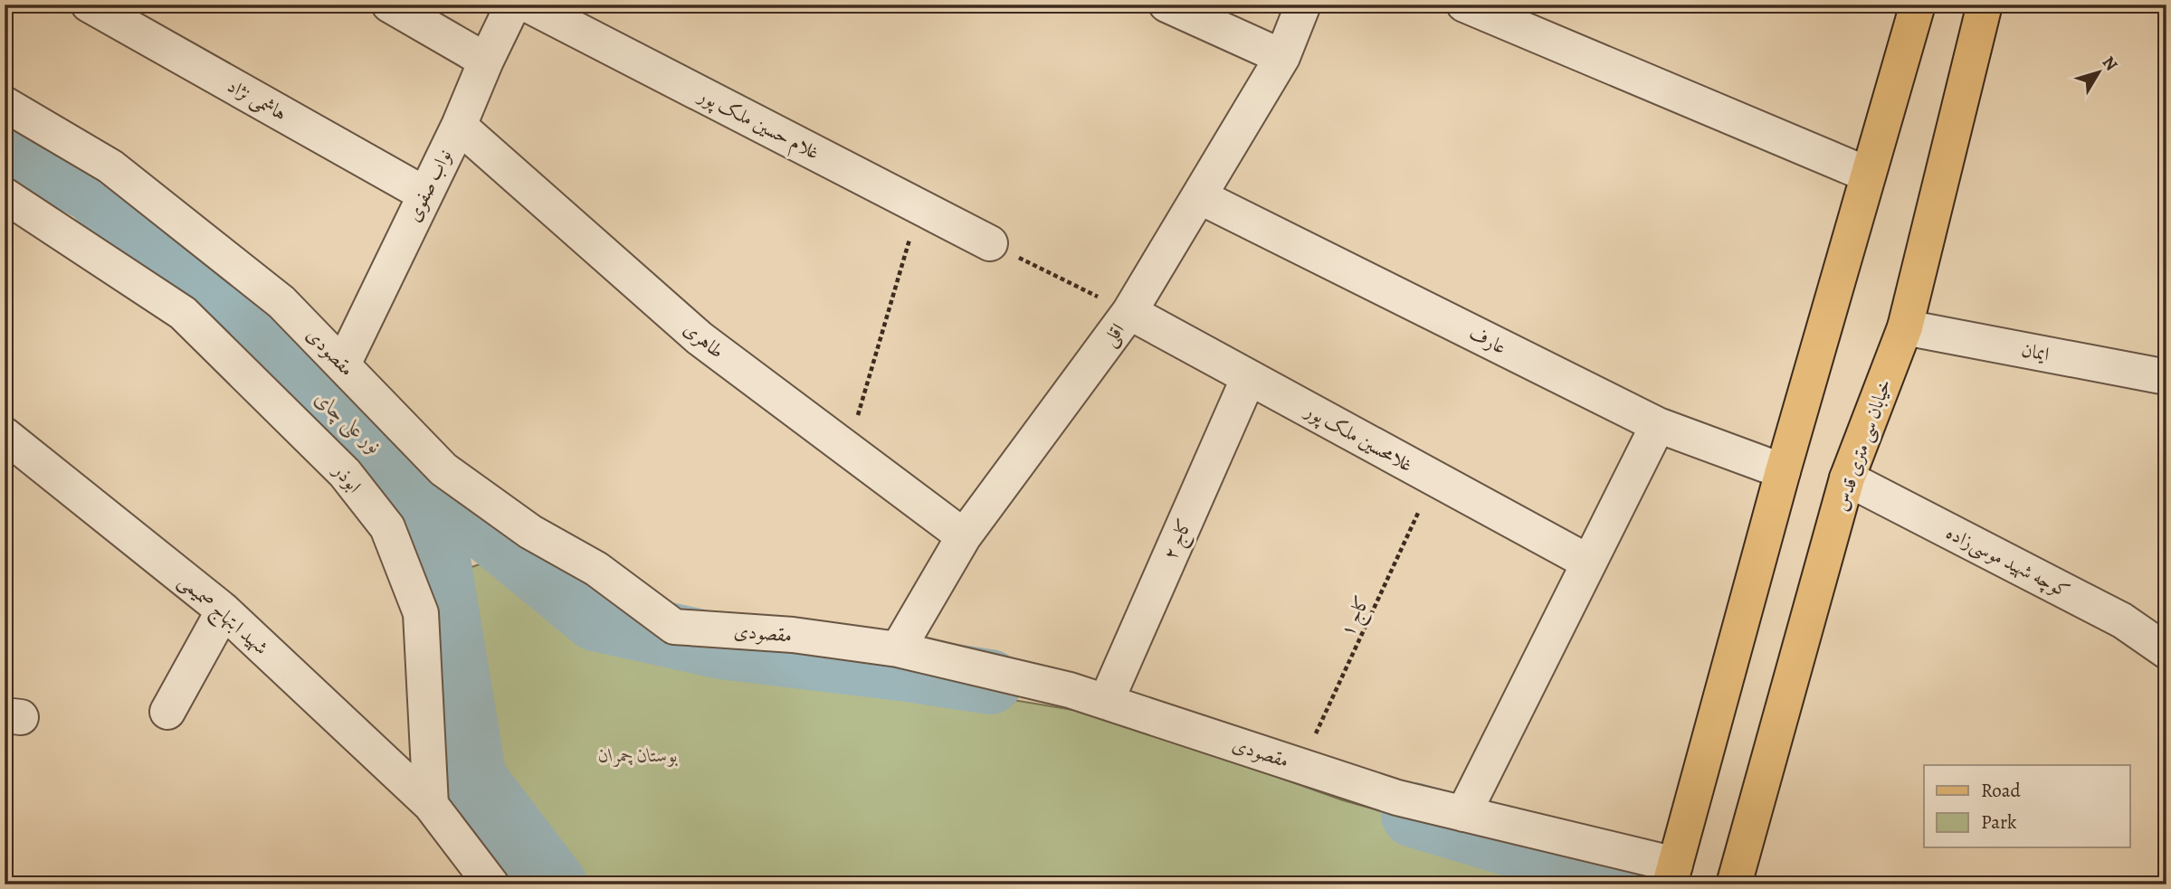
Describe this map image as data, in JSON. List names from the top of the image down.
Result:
{
  "streets": {
    "main road": ["خیابان سی متری قدس"],
    "street": [
      "هاشمی نژاد",
      "غلام حسین ملک پور",
      "نواب صفوی",
      "اقلی",
      "طاهری",
      "عارف",
      "مقصودی",
      "ایمان",
      "غلامحسین ملک پور",
      "ابوذر",
      "کاج ۲",
      "کوچه شهید موسی‌زاده",
      "شهید ابتهاج صمیمی"
    ],
    "path": ["کاج ۱"]
  },
  "crossings": [
    ["هاشمی نژاد", "نواب صفوی"],
    ["نواب صفوی", "طاهری"],
    ["نواب صفوی", "مقصودی"],
    ["اقلی", "طاهری"],
    ["اقلی", "عارف"],
    ["اقلی", "مقصودی"],
    ["اقلی", "غلامحسین ملک پور"],
    ["مقصودی", "کاج ۲"],
    ["مقصودی", "کاج ۱"],
    ["ایمان", "خیابان سی متری قدس"],
    ["غلامحسین ملک پور", "کاج ۲"],
    ["غلامحسین ملک پور", "کاج ۱"],
    ["خیابان سی متری قدس", "کوچه شهید موسی‌زاده"],
    ["ابوذر", "شهید ابتهاج صمیمی"]
  ],
  "water": ["نور علی چای"],
  "parks": ["بوستان چمران"],
  "legend": ["Road", "Park"],
  "north": "top right"
}
